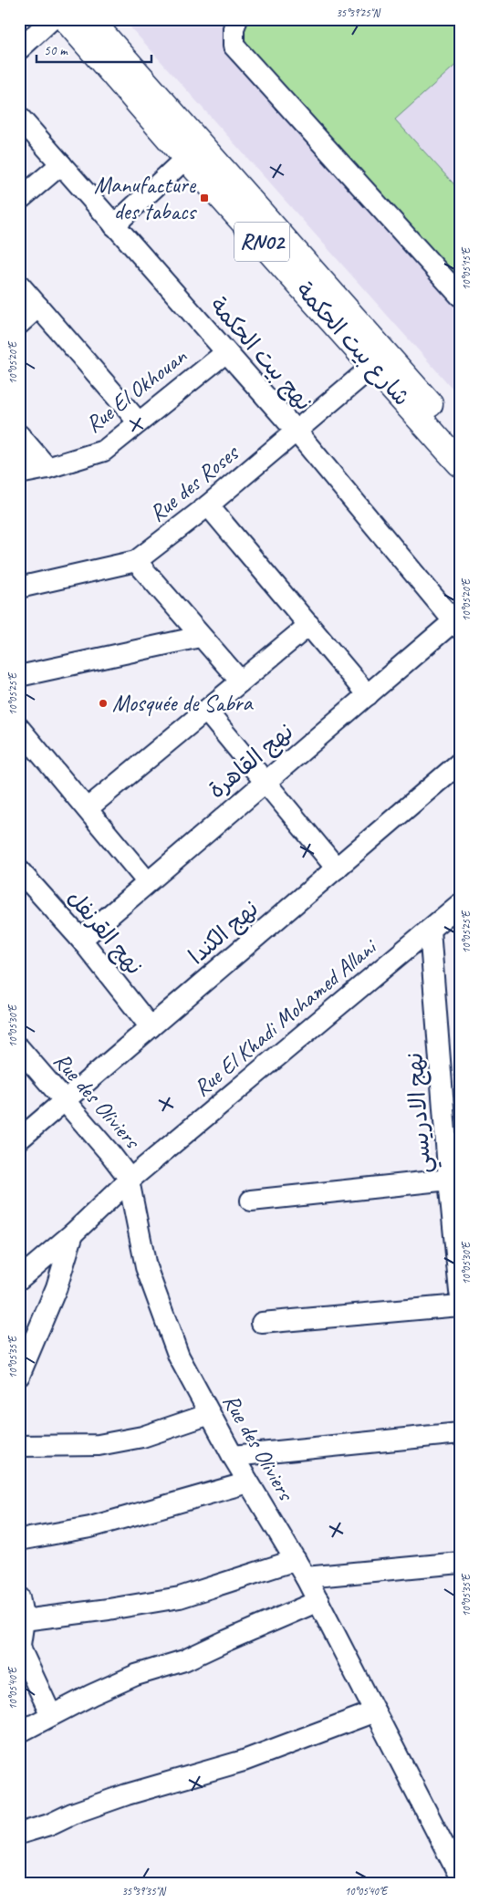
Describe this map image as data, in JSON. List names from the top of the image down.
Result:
{
  "streets": {
    "main road": ["RN02", "شارع بيت الحكمة"],
    "street": [
      "نهج بيت الحكمة",
      "Rue El Okhouan",
      "Rue des Roses",
      "نهج القاهرة",
      "نهج القرنفل",
      "نهج الكندا",
      "Rue El Khadi Mohamed Allani",
      "Rue des Oliviers",
      "نهج الادريسي"
    ]
  },
  "crossings": [
    ["شارع بيت الحكمة", "Rue des Roses"],
    ["نهج بيت الحكمة", "Rue El Okhouan"],
    ["نهج بيت الحكمة", "Rue des Roses"],
    ["نهج بيت الحكمة", "نهج القاهرة"],
    ["نهج القاهرة", "نهج القرنفل"],
    ["نهج القرنفل", "نهج الكندا"],
    ["نهج الكندا", "Rue des Oliviers"],
    ["Rue El Khadi Mohamed Allani", "Rue des Oliviers"],
    ["Rue El Khadi Mohamed Allani", "نهج الادريسي"]
  ],
  "places": {
    "transit": ["Manufacture des tabacs"],
    "other": ["Mosquée de Sabra"]
  },
  "scale_bar": "50 m",
  "coordinates": [
    "35°39'25\"N",
    "10°05'15\"E",
    "10°05'20\"E",
    "10°05'25\"E",
    "10°05'30\"E",
    "10°05'35\"E",
    "10°05'40\"E",
    "35°39'35\"N"
  ]
}
